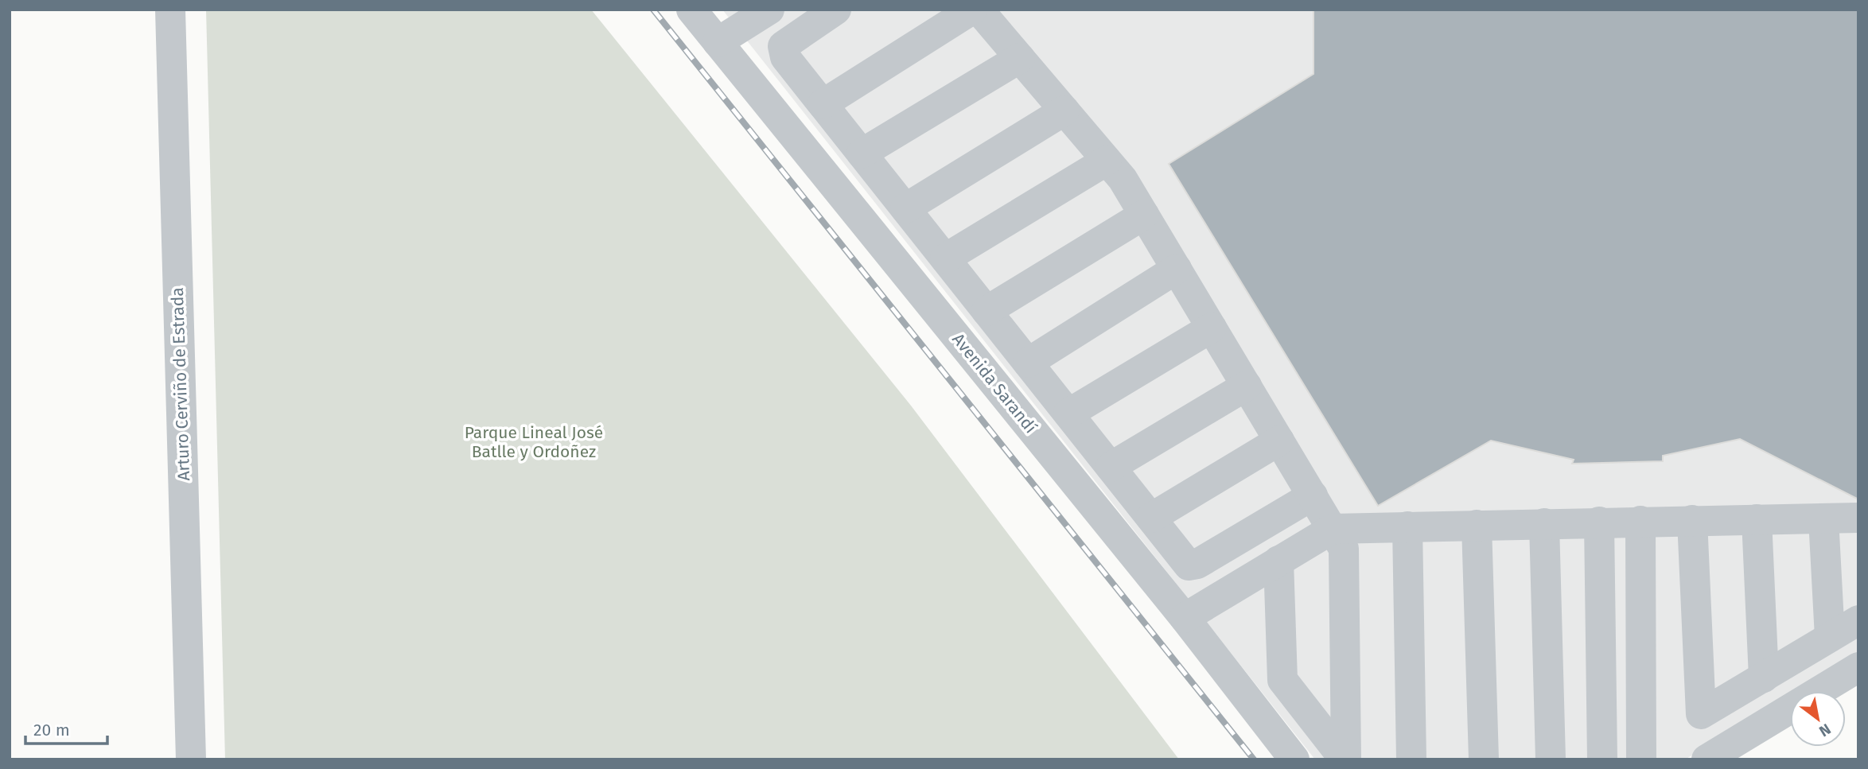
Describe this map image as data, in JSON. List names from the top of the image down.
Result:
{
  "streets": {
    "street": ["Avenida Sarandí", "Arturo Cerviño de Estrada"]
  },
  "parks": ["Parque Lineal José Batlle y Ordoñez"],
  "scale_bar": "20 m",
  "north": "bottom right"
}
